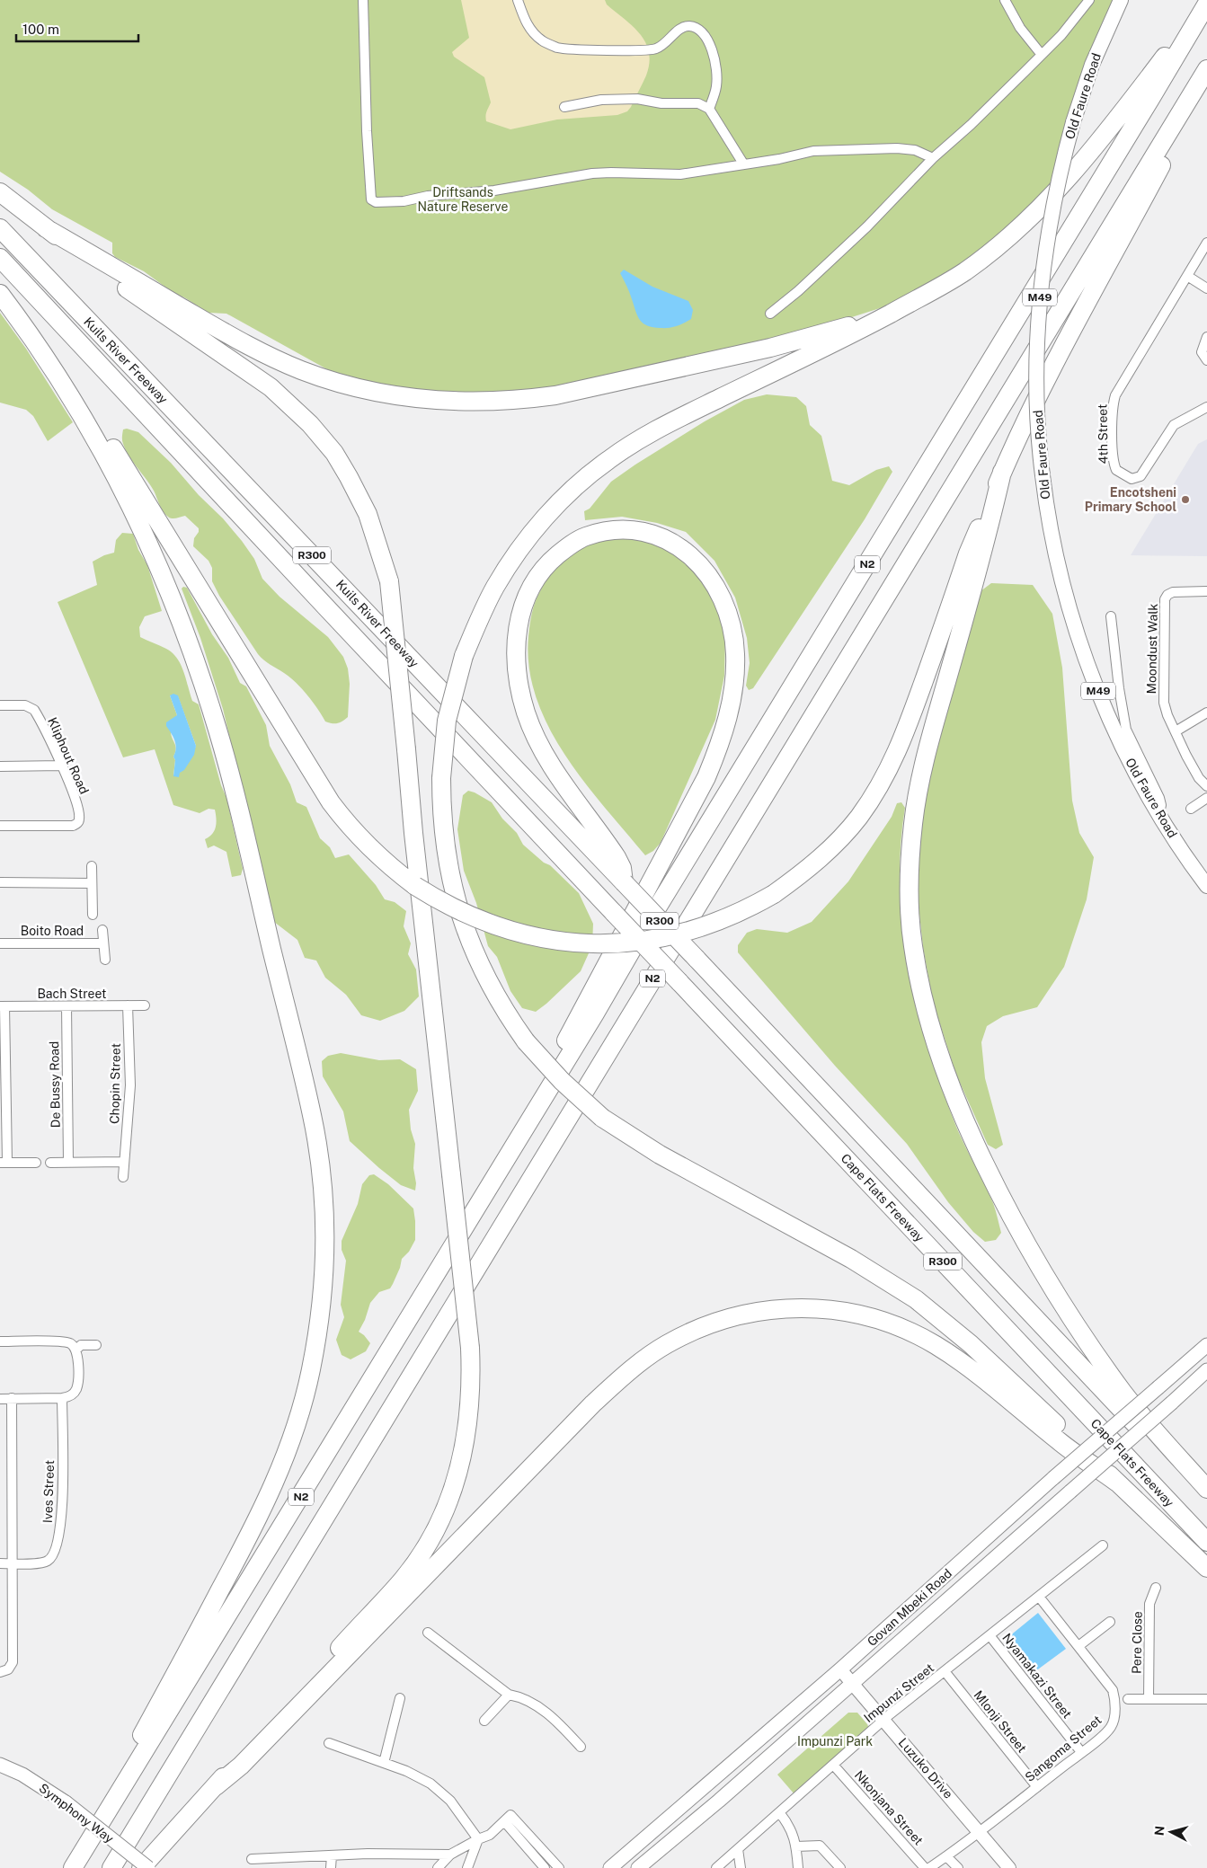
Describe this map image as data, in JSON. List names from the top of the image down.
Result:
{
  "streets": {
    "highway": [
      "Kuils River Freeway",
      "R300",
      "N2",
      "Cape Flats Freeway"
    ],
    "main road": [
      "Old Faure Road",
      "M49",
      "Govan Mbeki Road",
      "Symphony Way"
    ],
    "street": [
      "4th Street",
      "Moondust Walk",
      "Kliphout Road",
      "Boito Road",
      "Bach Street",
      "Chopin Street",
      "De Bussy Road",
      "Ives Street",
      "Pere Close",
      "Nyamakazi Street",
      "Impunzi Street",
      "Mlonji Street",
      "Sangoma Street",
      "Luzuko Drive",
      "Nkonjana Street"
    ]
  },
  "crossings": [
    ["Kuils River Freeway", "R300"],
    ["Kuils River Freeway", "Cape Flats Freeway"],
    ["Bach Street", "Chopin Street"],
    ["Bach Street", "De Bussy Road"],
    ["Govan Mbeki Road", "Luzuko Drive"],
    ["Nyamakazi Street", "Impunzi Street"],
    ["Nyamakazi Street", "Sangoma Street"],
    ["Impunzi Street", "Mlonji Street"],
    ["Impunzi Street", "Sangoma Street"],
    ["Impunzi Street", "Luzuko Drive"],
    ["Impunzi Street", "Nkonjana Street"],
    ["Mlonji Street", "Sangoma Street"],
    ["Sangoma Street", "Luzuko Drive"]
  ],
  "parks": ["Driftsands Nature Reserve", "Impunzi Park"],
  "places": ["Encotsheni Primary School"],
  "scale_bar": "100 m",
  "north": "left"
}
